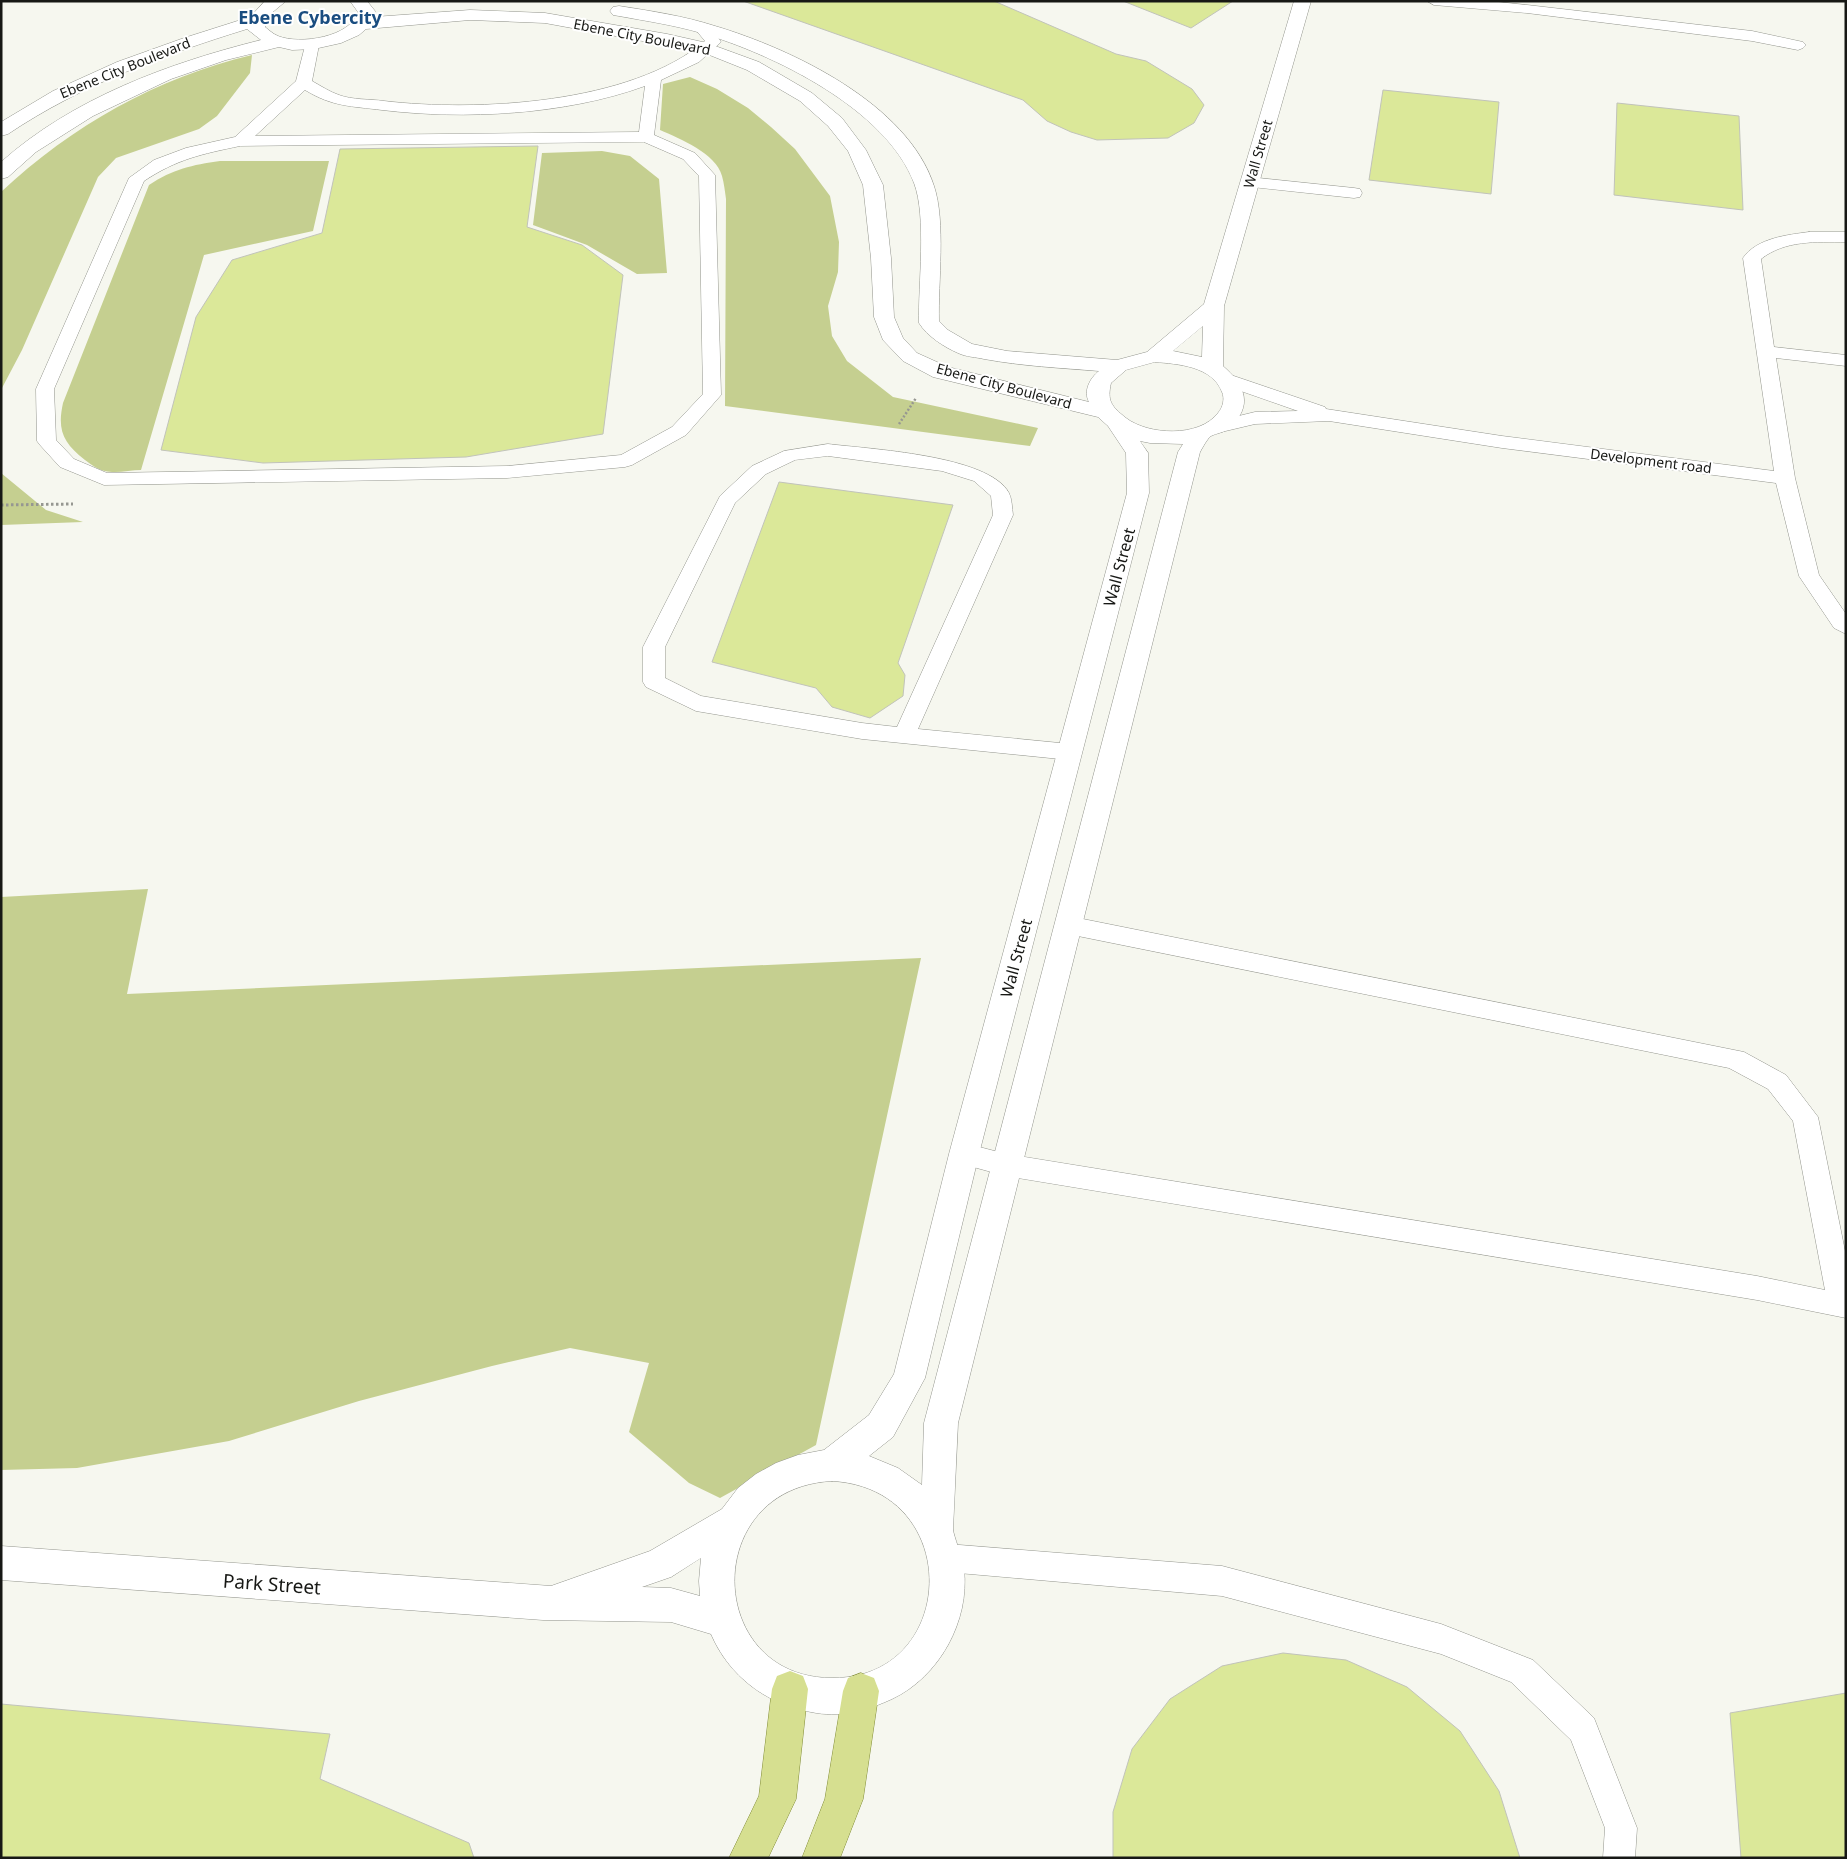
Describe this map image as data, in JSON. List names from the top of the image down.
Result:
{
  "streets": {
    "street": ["Ebene City Boulevard", "Wall Street", "Park Street"],
    "lane": ["Development road"]
  },
  "crossings": [
    ["Ebene City Boulevard", "Wall Street"]
  ],
  "districts": ["Ebene Cybercity"]
}
